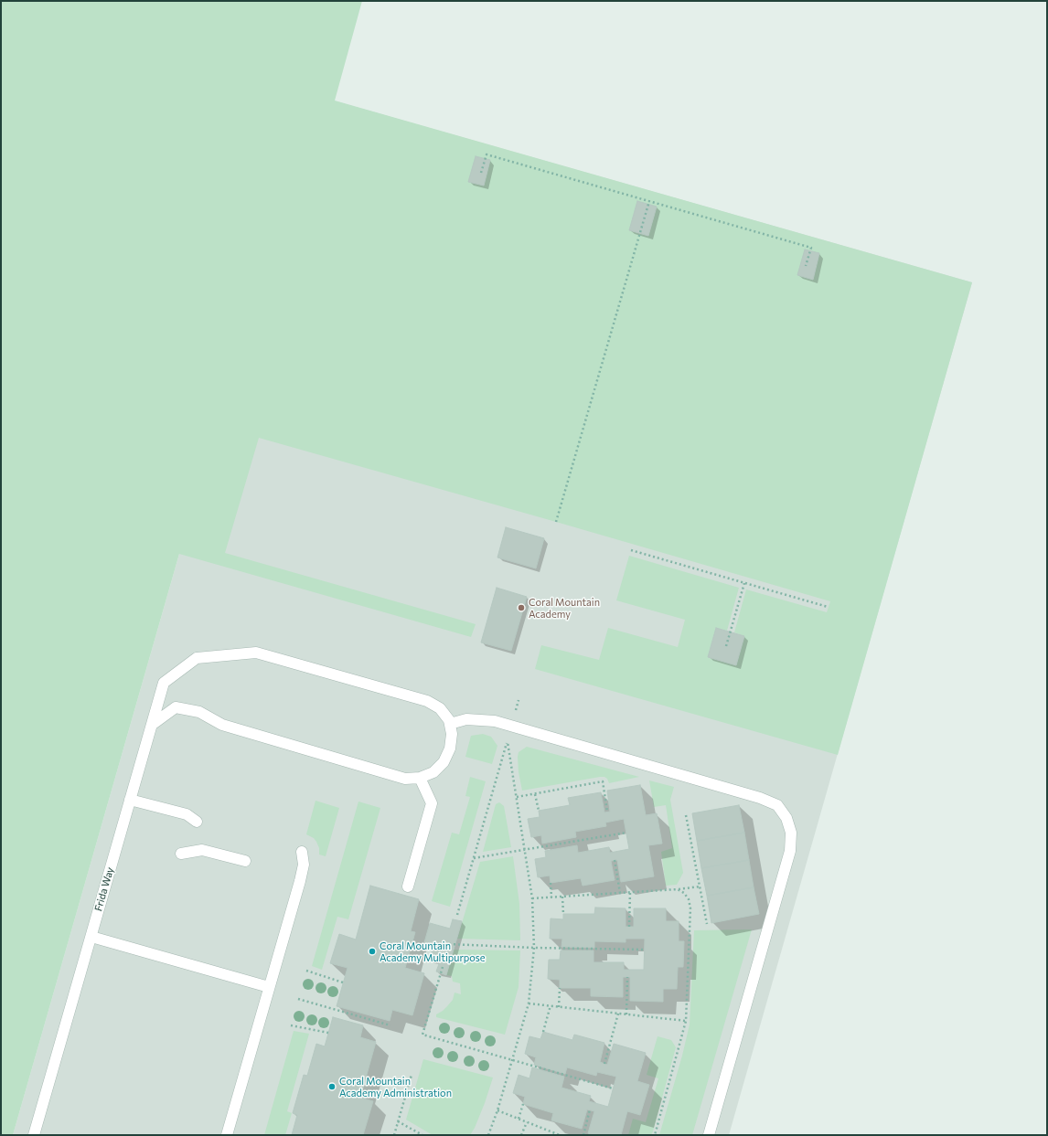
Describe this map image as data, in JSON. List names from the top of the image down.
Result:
{
  "streets": {
    "lane": ["Frida Way"]
  },
  "places": ["Coral Mountain Academy", "Coral Mountain Academy Multipurpose", "Coral Mountain Academy Administration"]
}
